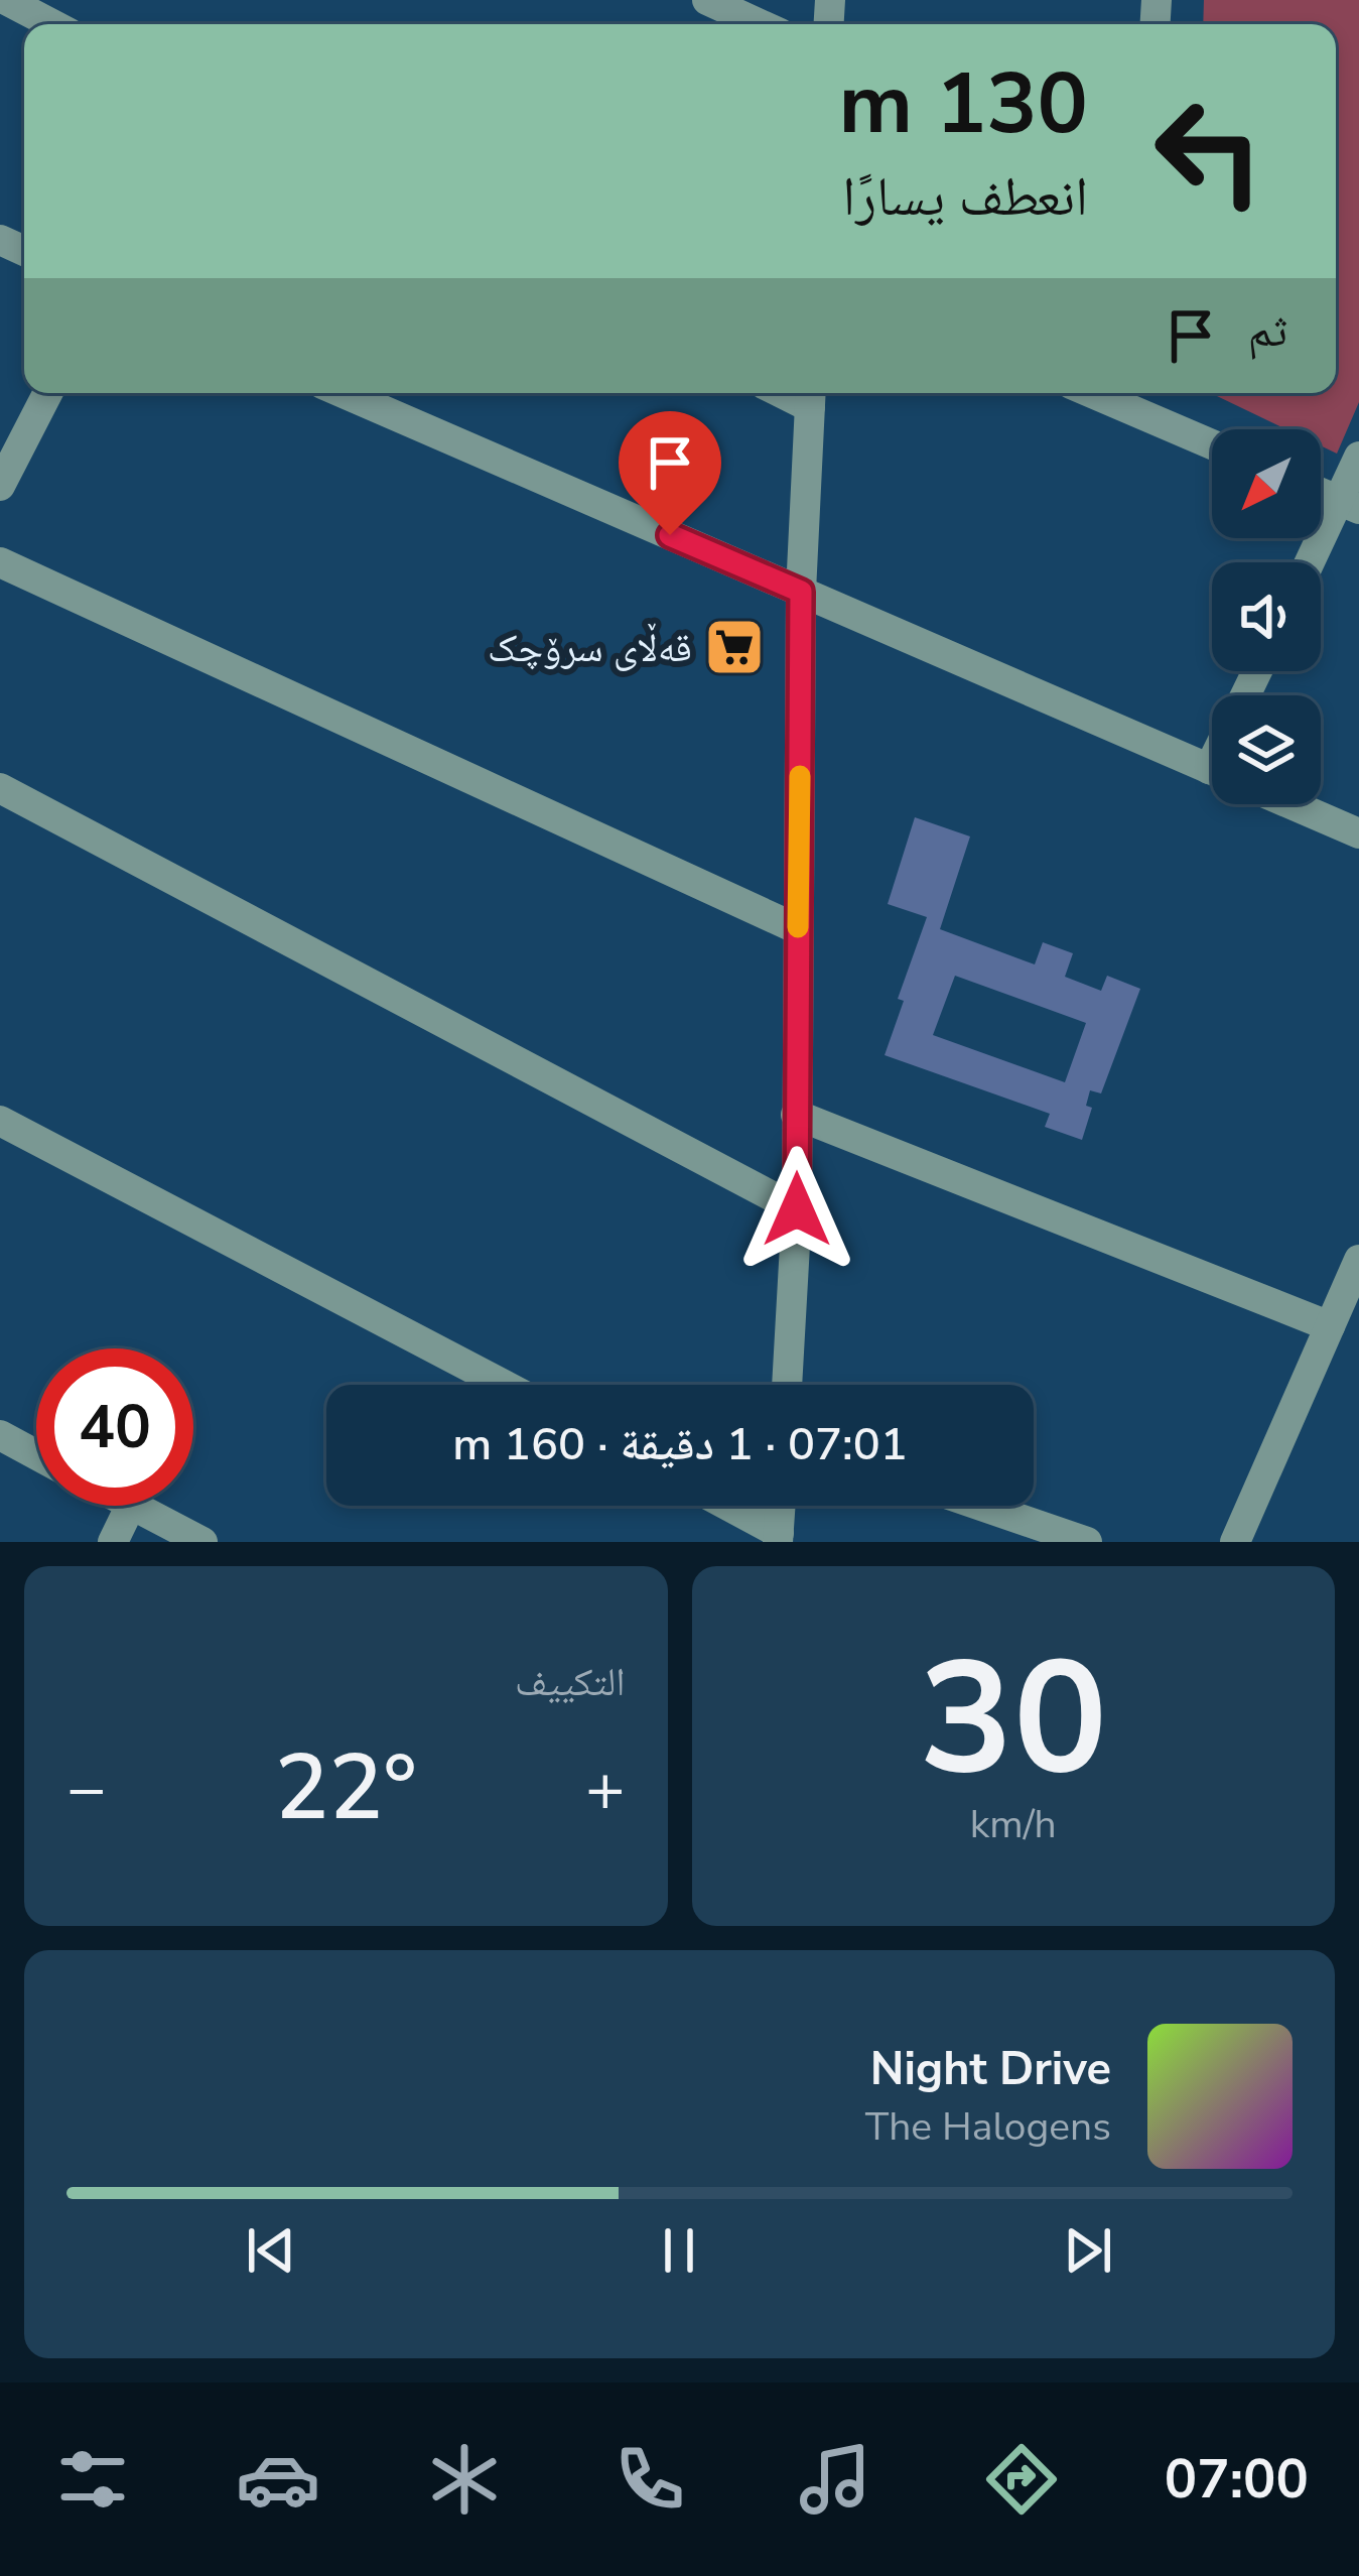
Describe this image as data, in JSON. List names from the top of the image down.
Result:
{
  "places": {
    "supermarket": ["قەڵای سرۆچک"]
  },
  "north": "bottom left",
  "page": {
    "turn": ["130 m", "انعطف يسارًا"],
    "then": "ثم",
    "limit": "40",
    "trip": "07:01 · 1 دقيقة · 160 m",
    "tile": [
      ["30", "km/h"],
      "التكييف"
    ],
    "heat": ["−", "22°", "+"],
    "song": ["Night Drive", "The Halogens"],
    "tabs": "07:00"
  }
}
